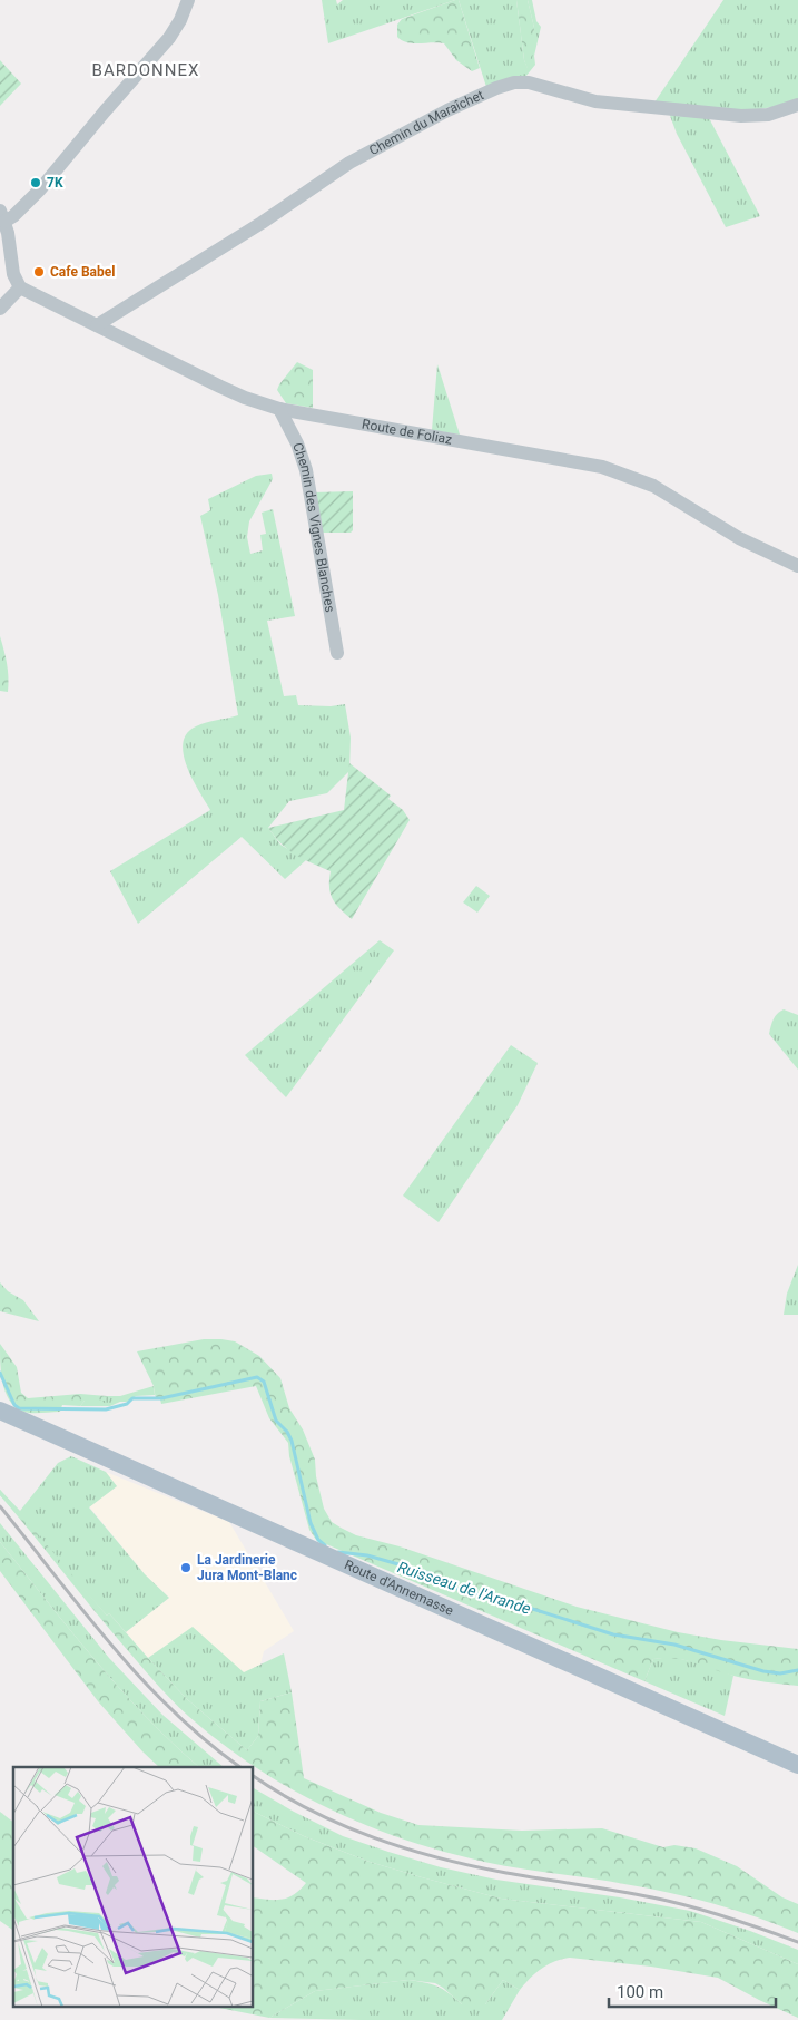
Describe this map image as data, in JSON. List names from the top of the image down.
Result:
{
  "streets": {
    "main road": ["Route d'Annemasse"],
    "street": ["Chemin du Maraîchet", "Route de Foliaz", "Chemin des Vignes Blanches"]
  },
  "crossings": [
    ["Chemin du Maraîchet", "Route de Foliaz"],
    ["Route de Foliaz", "Chemin des Vignes Blanches"]
  ],
  "districts": ["BARDONNEX"],
  "water": ["Ruisseau de l'Arande"],
  "places": ["7K", "Cafe Babel", "La Jardinerie Jura Mont-Blanc"],
  "scale_bar": "100 m"
}
